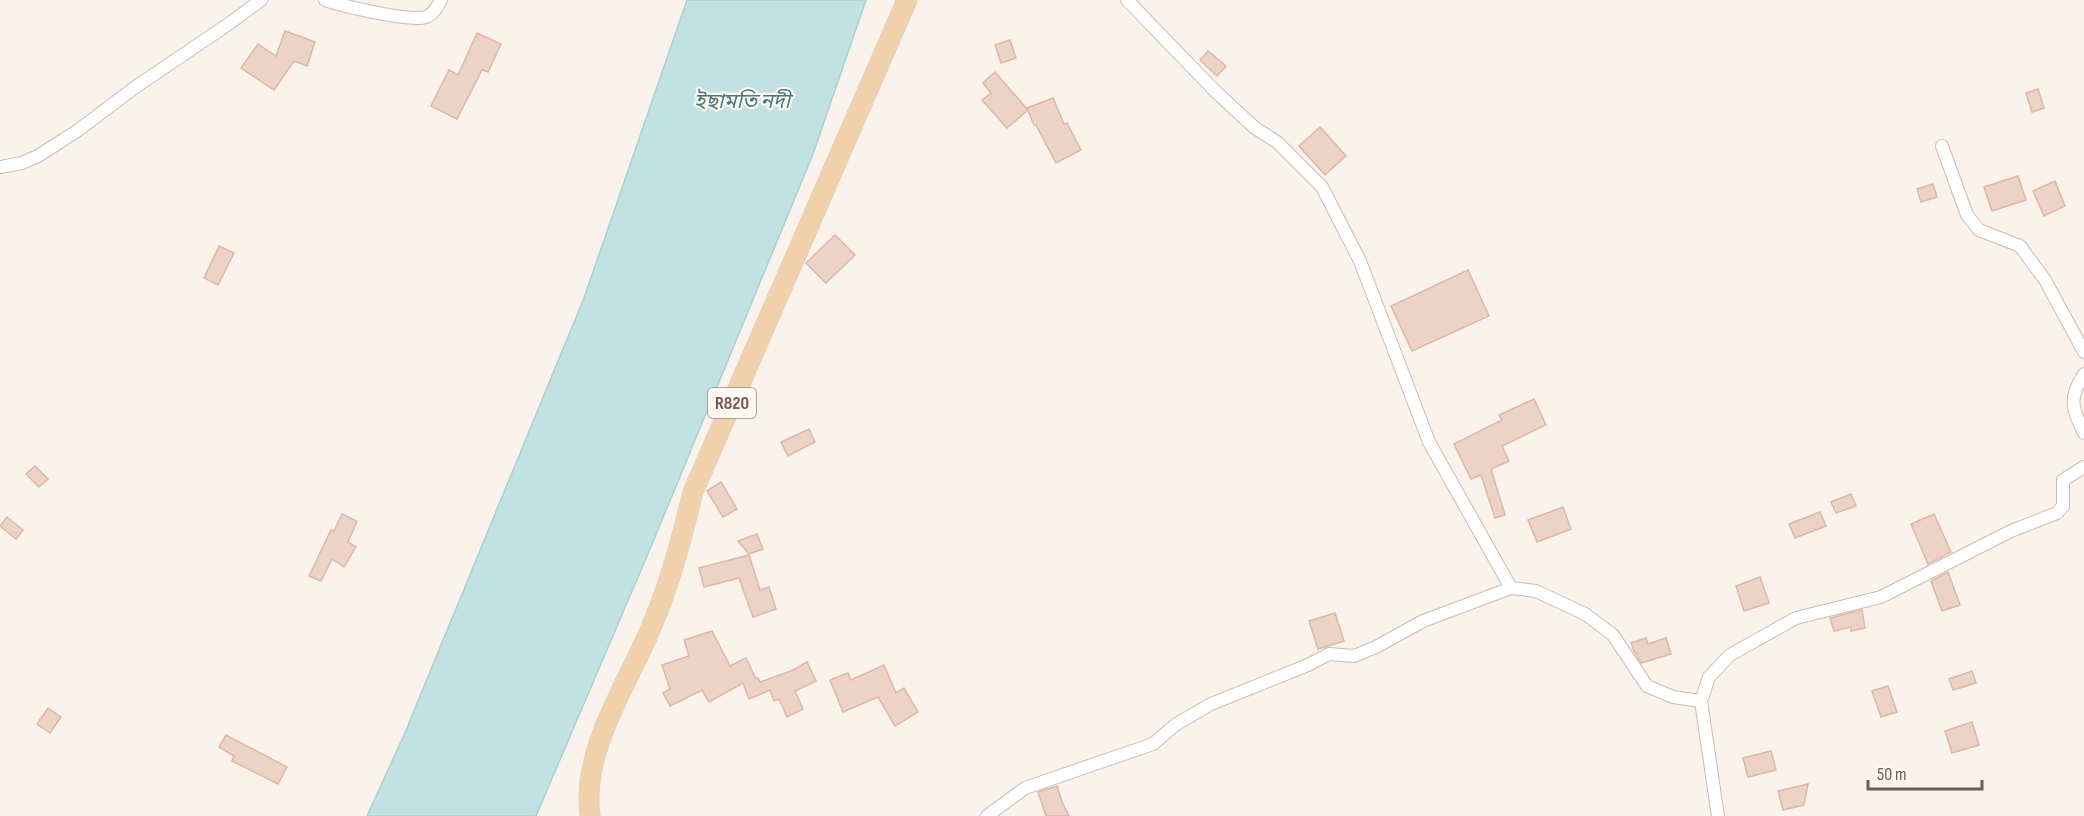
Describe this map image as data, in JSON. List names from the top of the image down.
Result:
{
  "streets": {
    "main road": ["R820"]
  },
  "water": ["ইছামতি নদী"],
  "scale_bar": "50 m"
}
